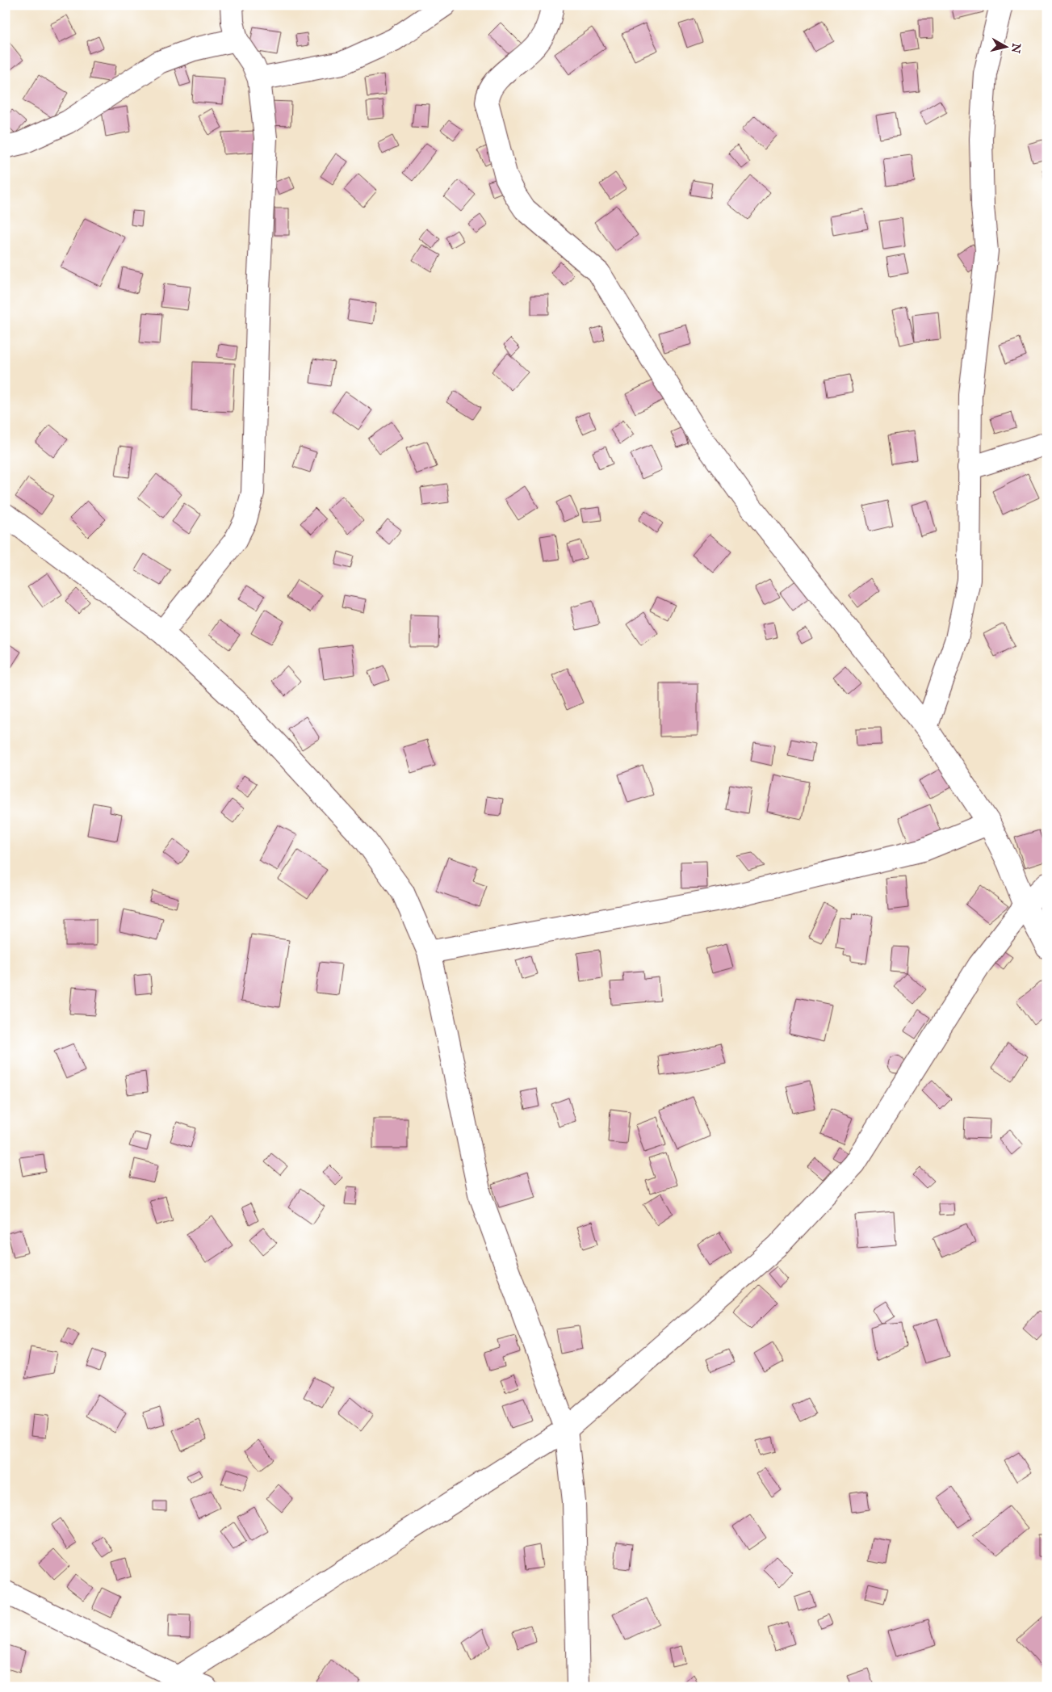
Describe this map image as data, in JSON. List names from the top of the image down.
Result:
{
  "north": "right"
}
